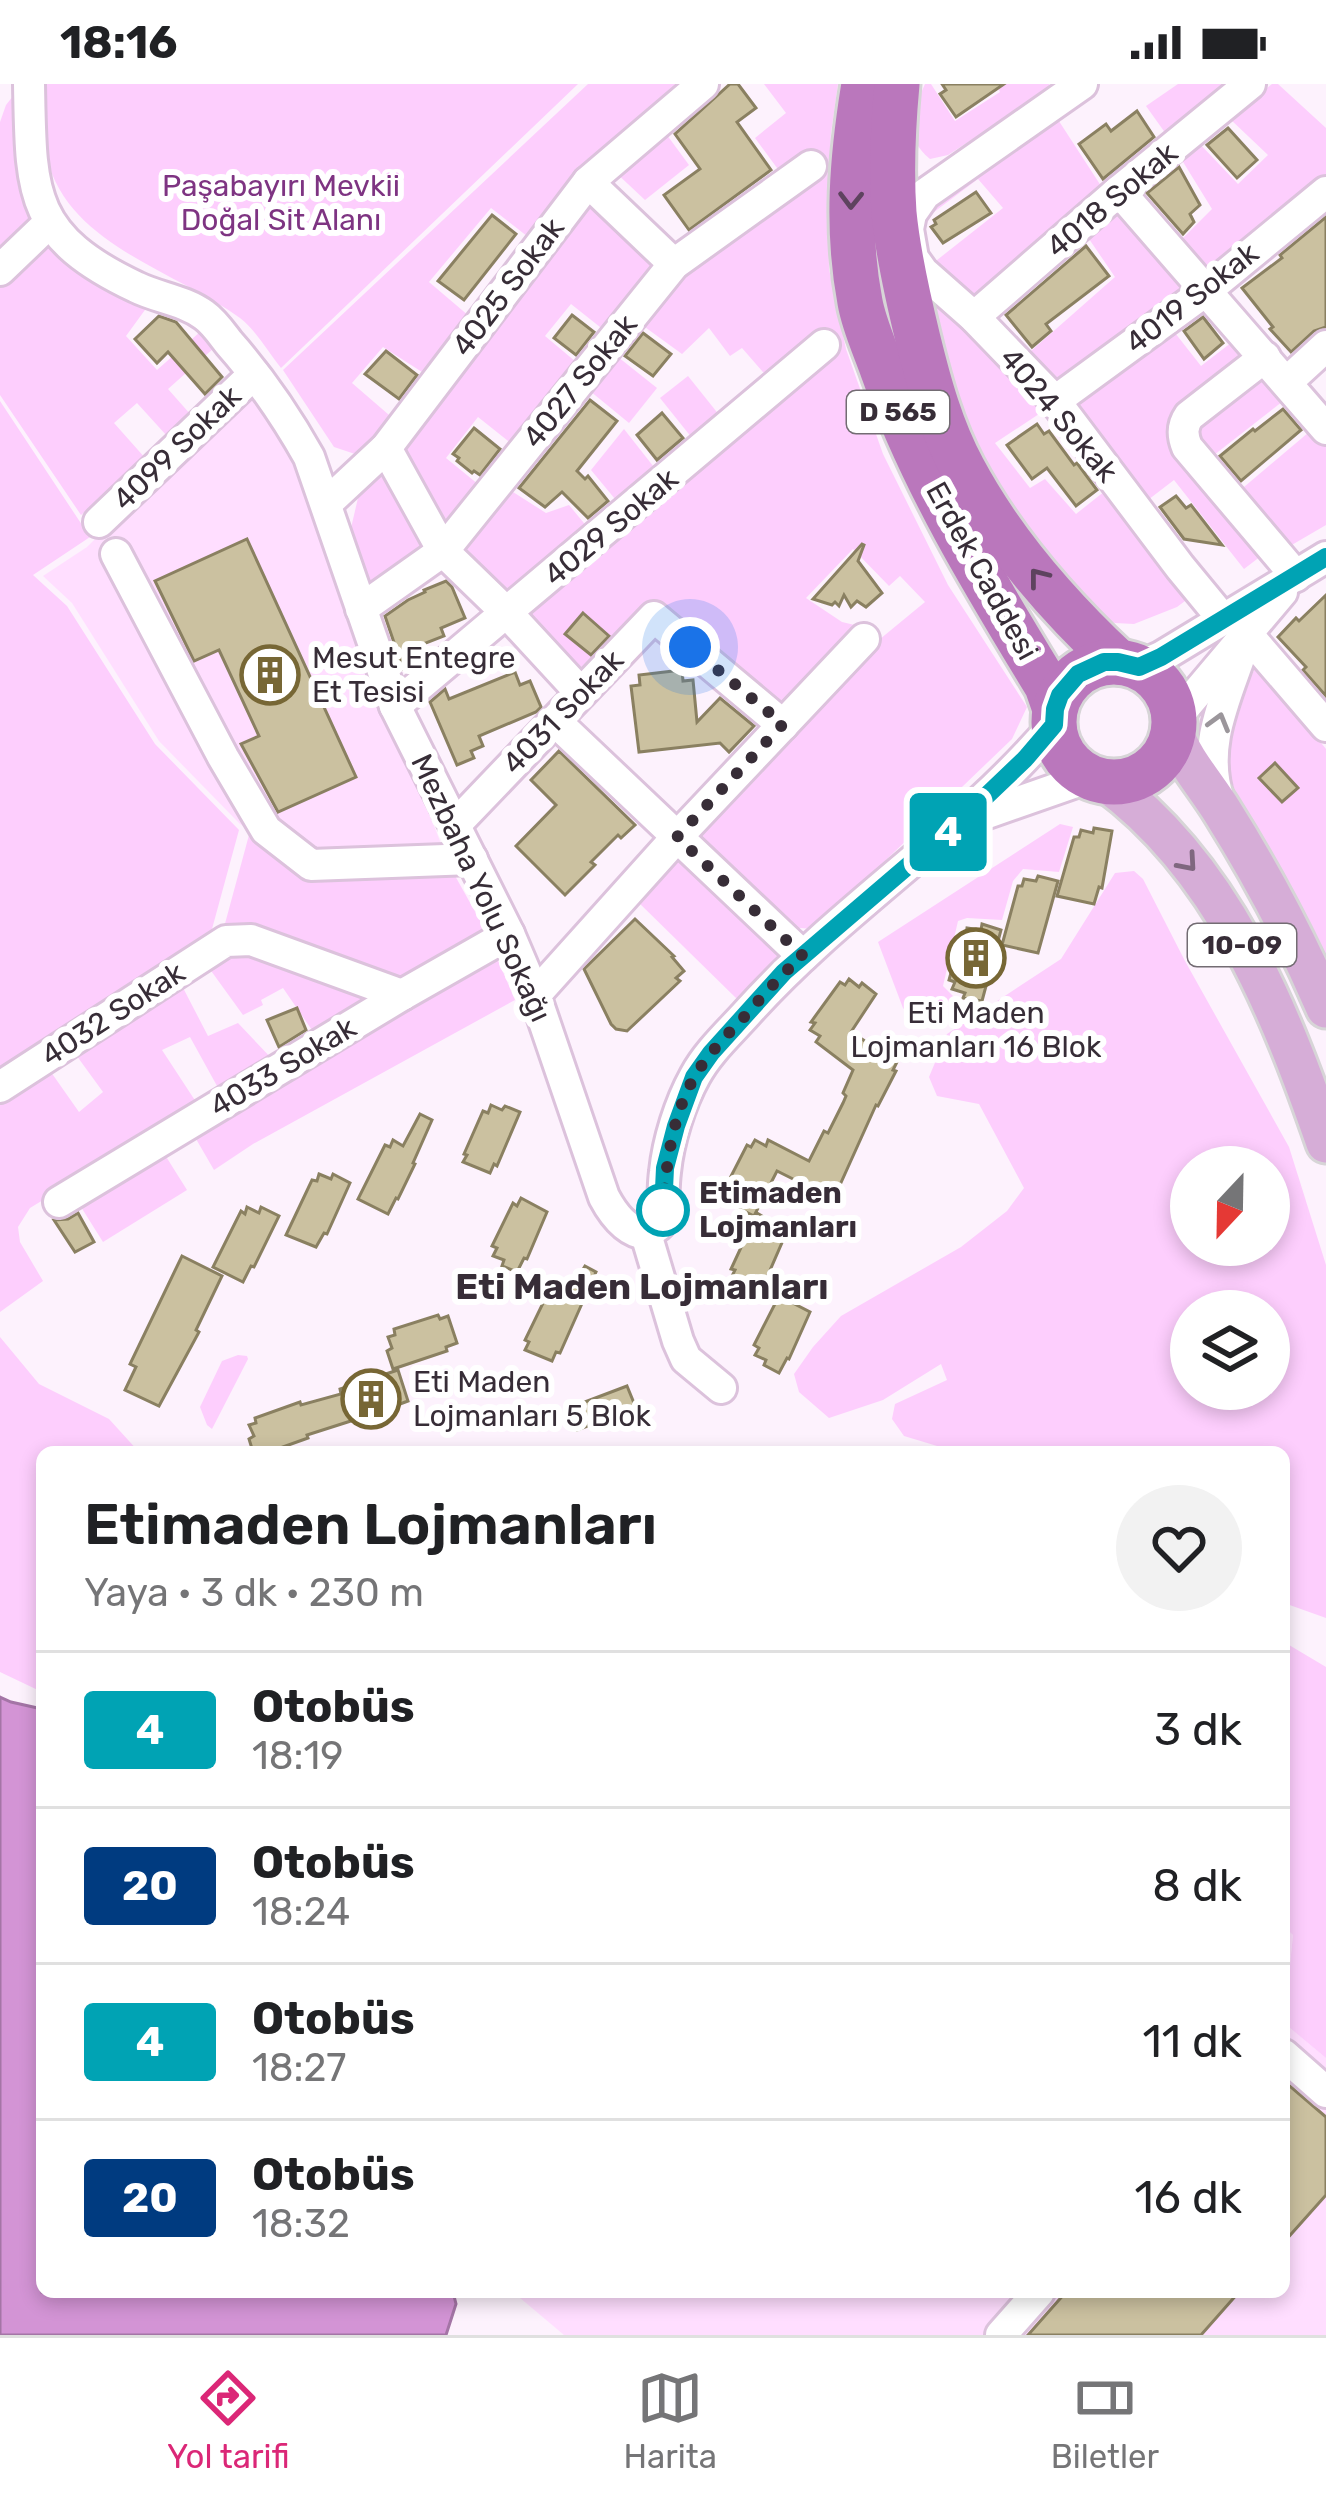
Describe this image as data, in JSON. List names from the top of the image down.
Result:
{
  "streets": {
    "highway": ["D 565", "Erdek Caddesi"],
    "main road": ["10-09"],
    "street": [
      "4018 Sokak",
      "4025 Sokak",
      "4019 Sokak",
      "4027 Sokak",
      "4024 Sokak",
      "4099 Sokak",
      "4029 Sokak",
      "4031 Sokak",
      "Mezbaha Yolu Sokağı",
      "4032 Sokak",
      "4033 Sokak"
    ]
  },
  "crossings": [
    ["4018 Sokak", "4024 Sokak"],
    ["4025 Sokak", "Mezbaha Yolu Sokağı"],
    ["4019 Sokak", "4024 Sokak"],
    ["4027 Sokak", "Mezbaha Yolu Sokağı"],
    ["D 565", "Erdek Caddesi"],
    ["D 565", "10-09"],
    ["4099 Sokak", "Mezbaha Yolu Sokağı"],
    ["4029 Sokak", "Mezbaha Yolu Sokağı"],
    ["Erdek Caddesi", "10-09"],
    ["4031 Sokak", "Mezbaha Yolu Sokağı"],
    ["Mezbaha Yolu Sokağı", "4033 Sokak"],
    ["4032 Sokak", "4033 Sokak"]
  ],
  "districts": ["Eti Maden Lojmanları"],
  "parks": ["Paşabayırı Mevkii Doğal Sit Alanı"],
  "places": {
    "building": ["Mesut Entegre Et Tesisi", "Eti Maden Lojmanları 16 Blok", "Eti Maden Lojmanları 5 Blok"],
    "other": ["Etimaden Lojmanları"]
  },
  "lines": ["bus line 4"],
  "north": "bottom",
  "page": {
    "status": "18:16",
    "on_map": "4",
    "heading": ["Etimaden Lojmanları", "Yaya · 3 dk · 230 m"],
    "list": [
      {
        "mark": "4",
        "name": "Otobüs",
        "note": "18:19",
        "value": "3 dk"
      },
      {
        "mark": "20",
        "name": "Otobüs",
        "note": "18:24",
        "value": "8 dk"
      },
      {
        "mark": "4",
        "name": "Otobüs",
        "note": "18:27",
        "value": "11 dk"
      },
      {
        "mark": "20",
        "name": "Otobüs",
        "note": "18:32",
        "value": "16 dk"
      }
    ],
    "tabs": ["Yol tarifi", "Harita", "Biletler"]
  }
}
